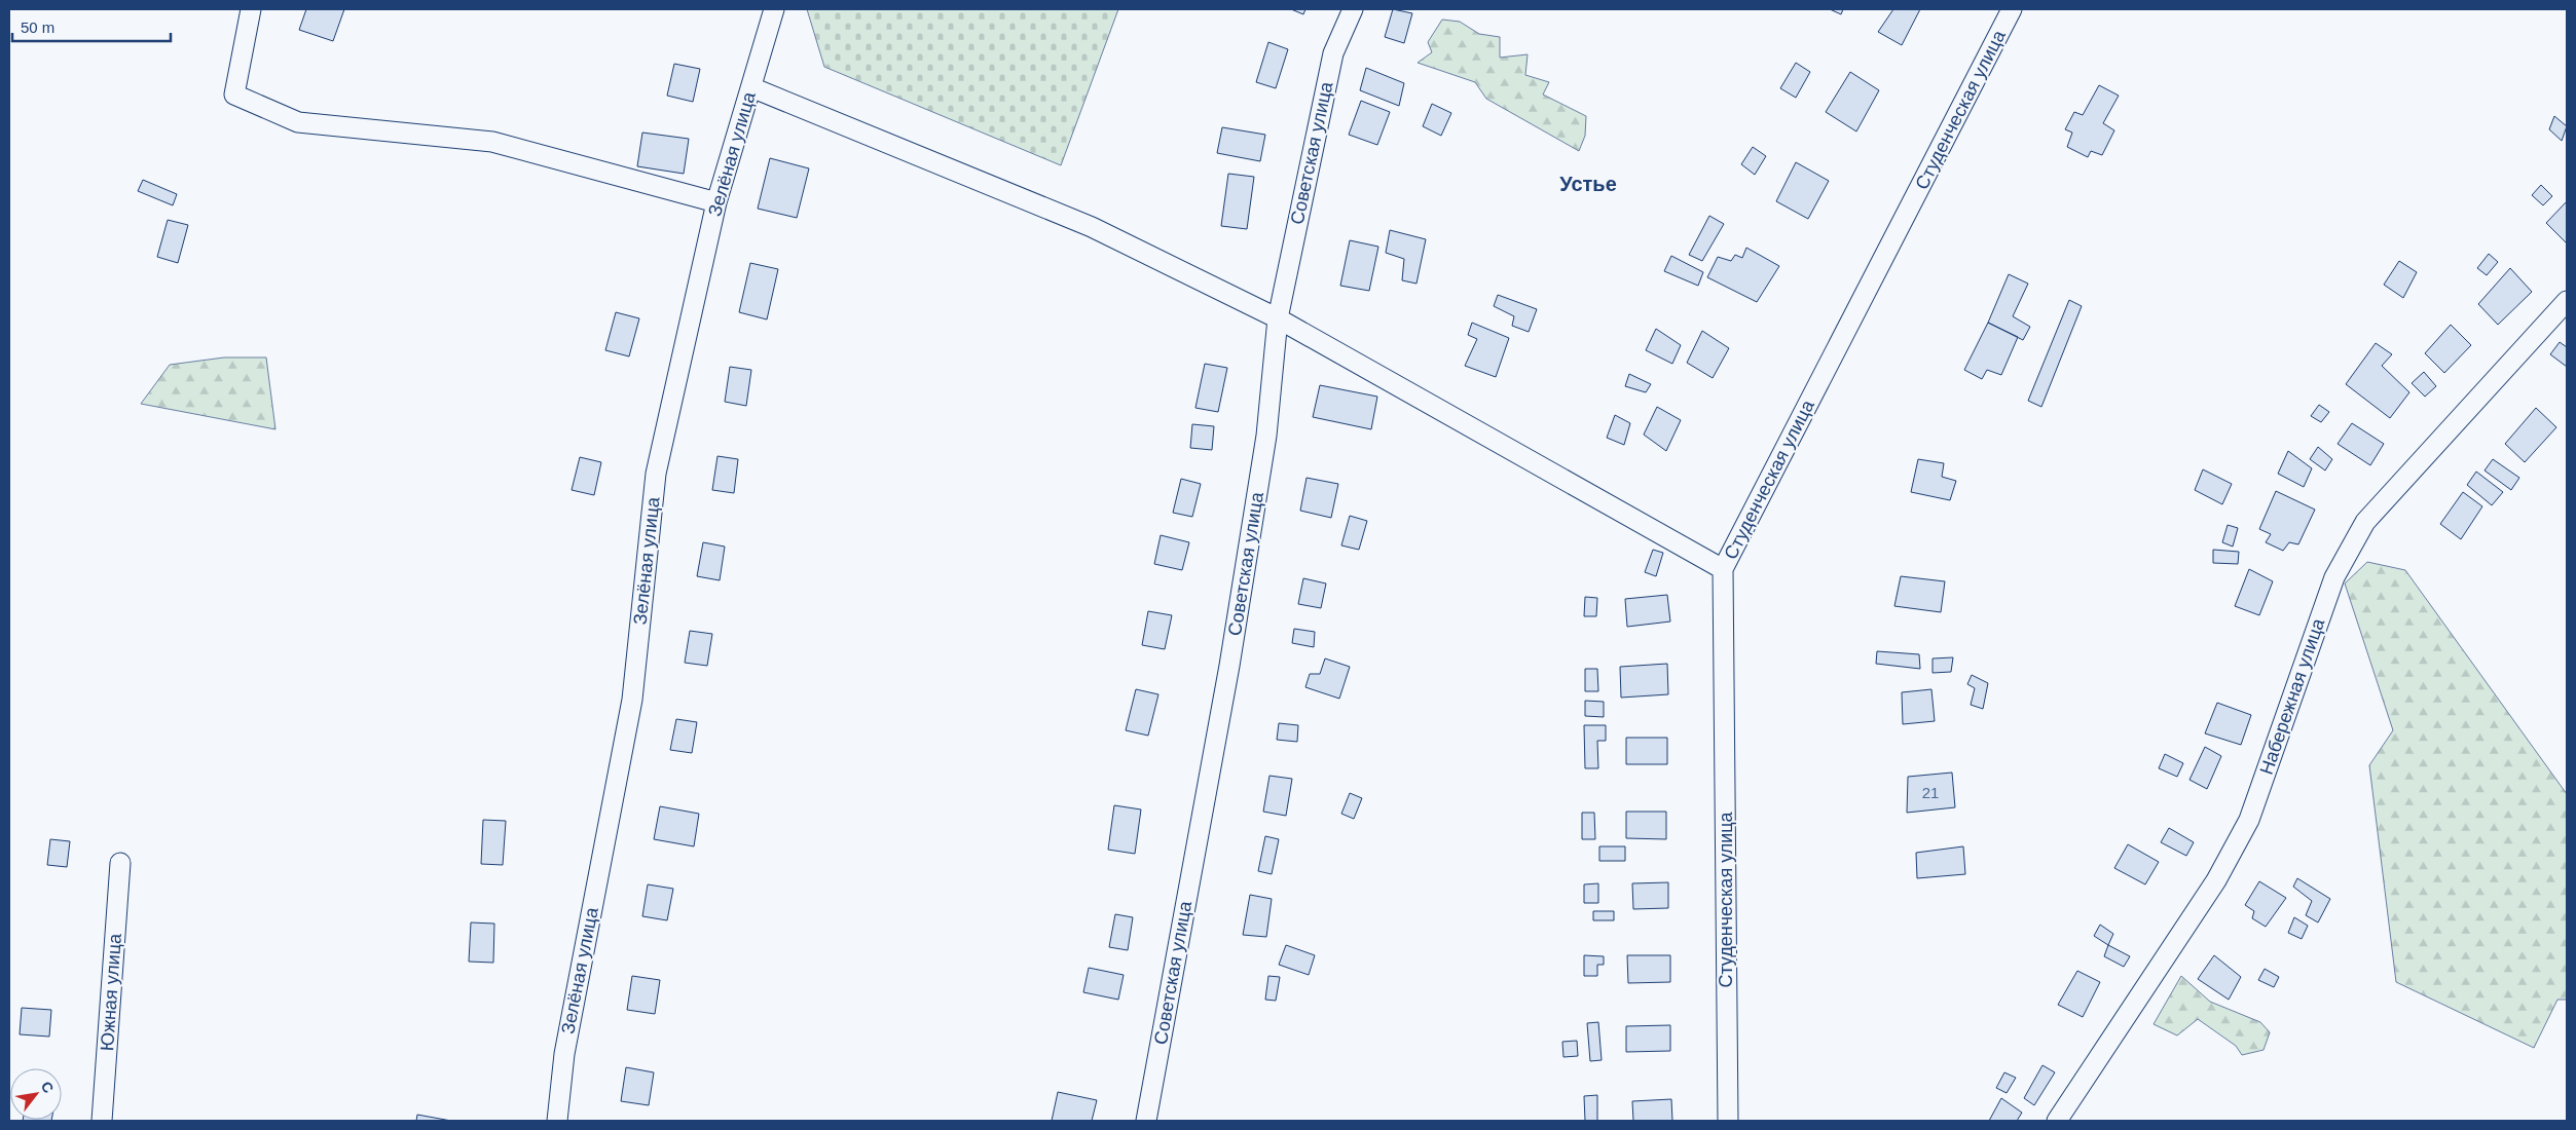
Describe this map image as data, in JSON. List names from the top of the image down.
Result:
{
  "streets": {
    "street": [
      "Студенческая улица",
      "Советская улица",
      "Зелёная улица",
      "Набережная улица",
      "Южная улица"
    ]
  },
  "districts": ["Устье"],
  "house_numbers": ["21"],
  "scale_bar": "50 m",
  "north": "top right"
}
